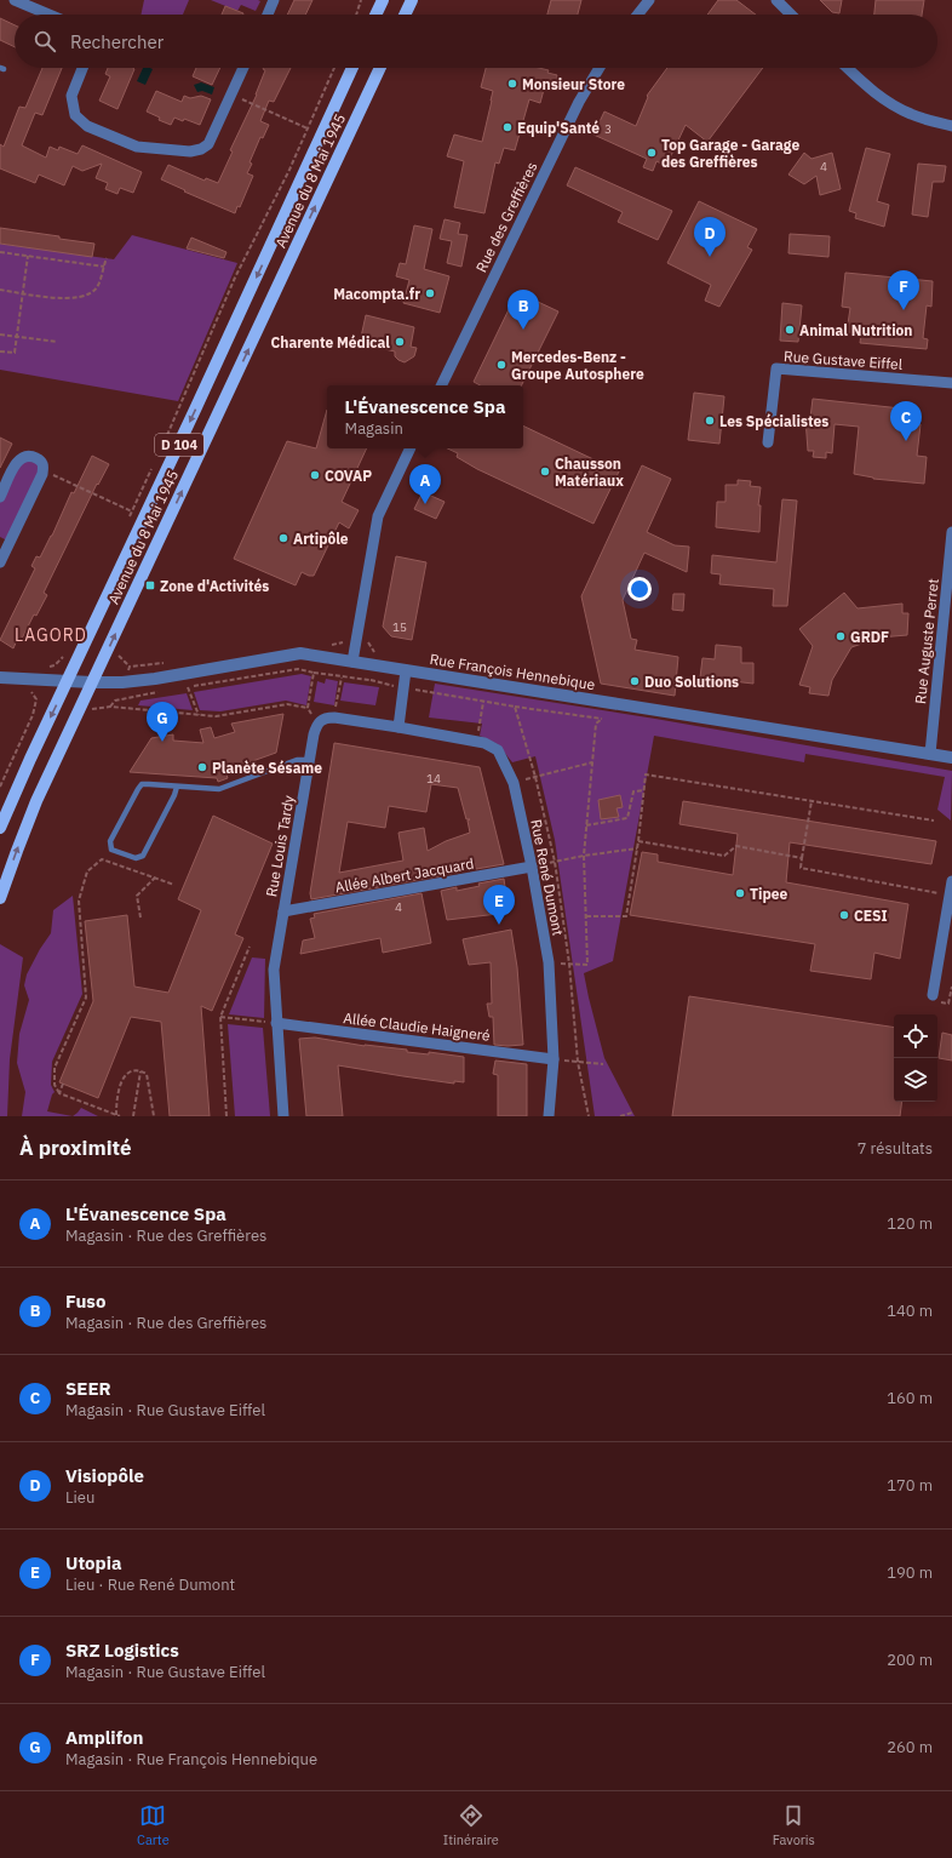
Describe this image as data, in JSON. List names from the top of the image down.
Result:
{
  "streets": {
    "main road": ["Avenue du 8 Mai 1945", "D 104"],
    "street": [
      "Rue des Greffières",
      "Rue Gustave Eiffel",
      "Rue Auguste Perret",
      "Rue François Hennebique",
      "Rue Louis Tardy",
      "Allée Albert Jacquard",
      "Rue René Dumont",
      "Allée Claudie Haigneré"
    ]
  },
  "crossings": [
    ["Avenue du 8 Mai 1945", "Rue François Hennebique"],
    ["Rue Auguste Perret", "Rue François Hennebique"],
    ["Rue Louis Tardy", "Allée Albert Jacquard"],
    ["Rue Louis Tardy", "Allée Claudie Haigneré"],
    ["Allée Albert Jacquard", "Rue René Dumont"],
    ["Rue René Dumont", "Allée Claudie Haigneré"]
  ],
  "districts": ["LAGORD"],
  "places": {
    "other": [
      "Monsieur Store",
      "Equip'Santé",
      "Top Garage - Garage des Greffières",
      "Macompta.fr",
      "Animal Nutrition",
      "Charente Médical",
      "Mercedes-Benz - Groupe Autosphere",
      "Les Spécialistes",
      "Chausson Matériaux",
      "COVAP",
      "Artipôle",
      "GRDF",
      "Duo Solutions",
      "Planète Sésame",
      "Tipee",
      "CESI"
    ],
    "transit": ["Zone d'Activités"]
  },
  "house_numbers": [
    "3",
    "4",
    "15",
    "14",
    "4"
  ],
  "page": {
    "search": "Rechercher",
    "pins": [
      "D",
      "F",
      "B",
      "C",
      "A",
      "G",
      "E"
    ],
    "popup": ["L'Évanescence Spa", "Magasin"],
    "heading": ["À proximité", "7 résultats"],
    "list": [
      {
        "mark": "A",
        "name": "L'Évanescence Spa",
        "note": "Magasin · Rue des Greffières",
        "value": "120 m"
      },
      {
        "mark": "B",
        "name": "Fuso",
        "note": "Magasin · Rue des Greffières",
        "value": "140 m"
      },
      {
        "mark": "C",
        "name": "SEER",
        "note": "Magasin · Rue Gustave Eiffel",
        "value": "160 m"
      },
      {
        "mark": "D",
        "name": "Visiopôle",
        "note": "Lieu",
        "value": "170 m"
      },
      {
        "mark": "E",
        "name": "Utopia",
        "note": "Lieu · Rue René Dumont",
        "value": "190 m"
      },
      {
        "mark": "F",
        "name": "SRZ Logistics",
        "note": "Magasin · Rue Gustave Eiffel",
        "value": "200 m"
      },
      {
        "mark": "G",
        "name": "Amplifon",
        "note": "Magasin · Rue François Hennebique",
        "value": "260 m"
      }
    ],
    "nav": ["Carte", "Itinéraire", "Favoris"]
  }
}
